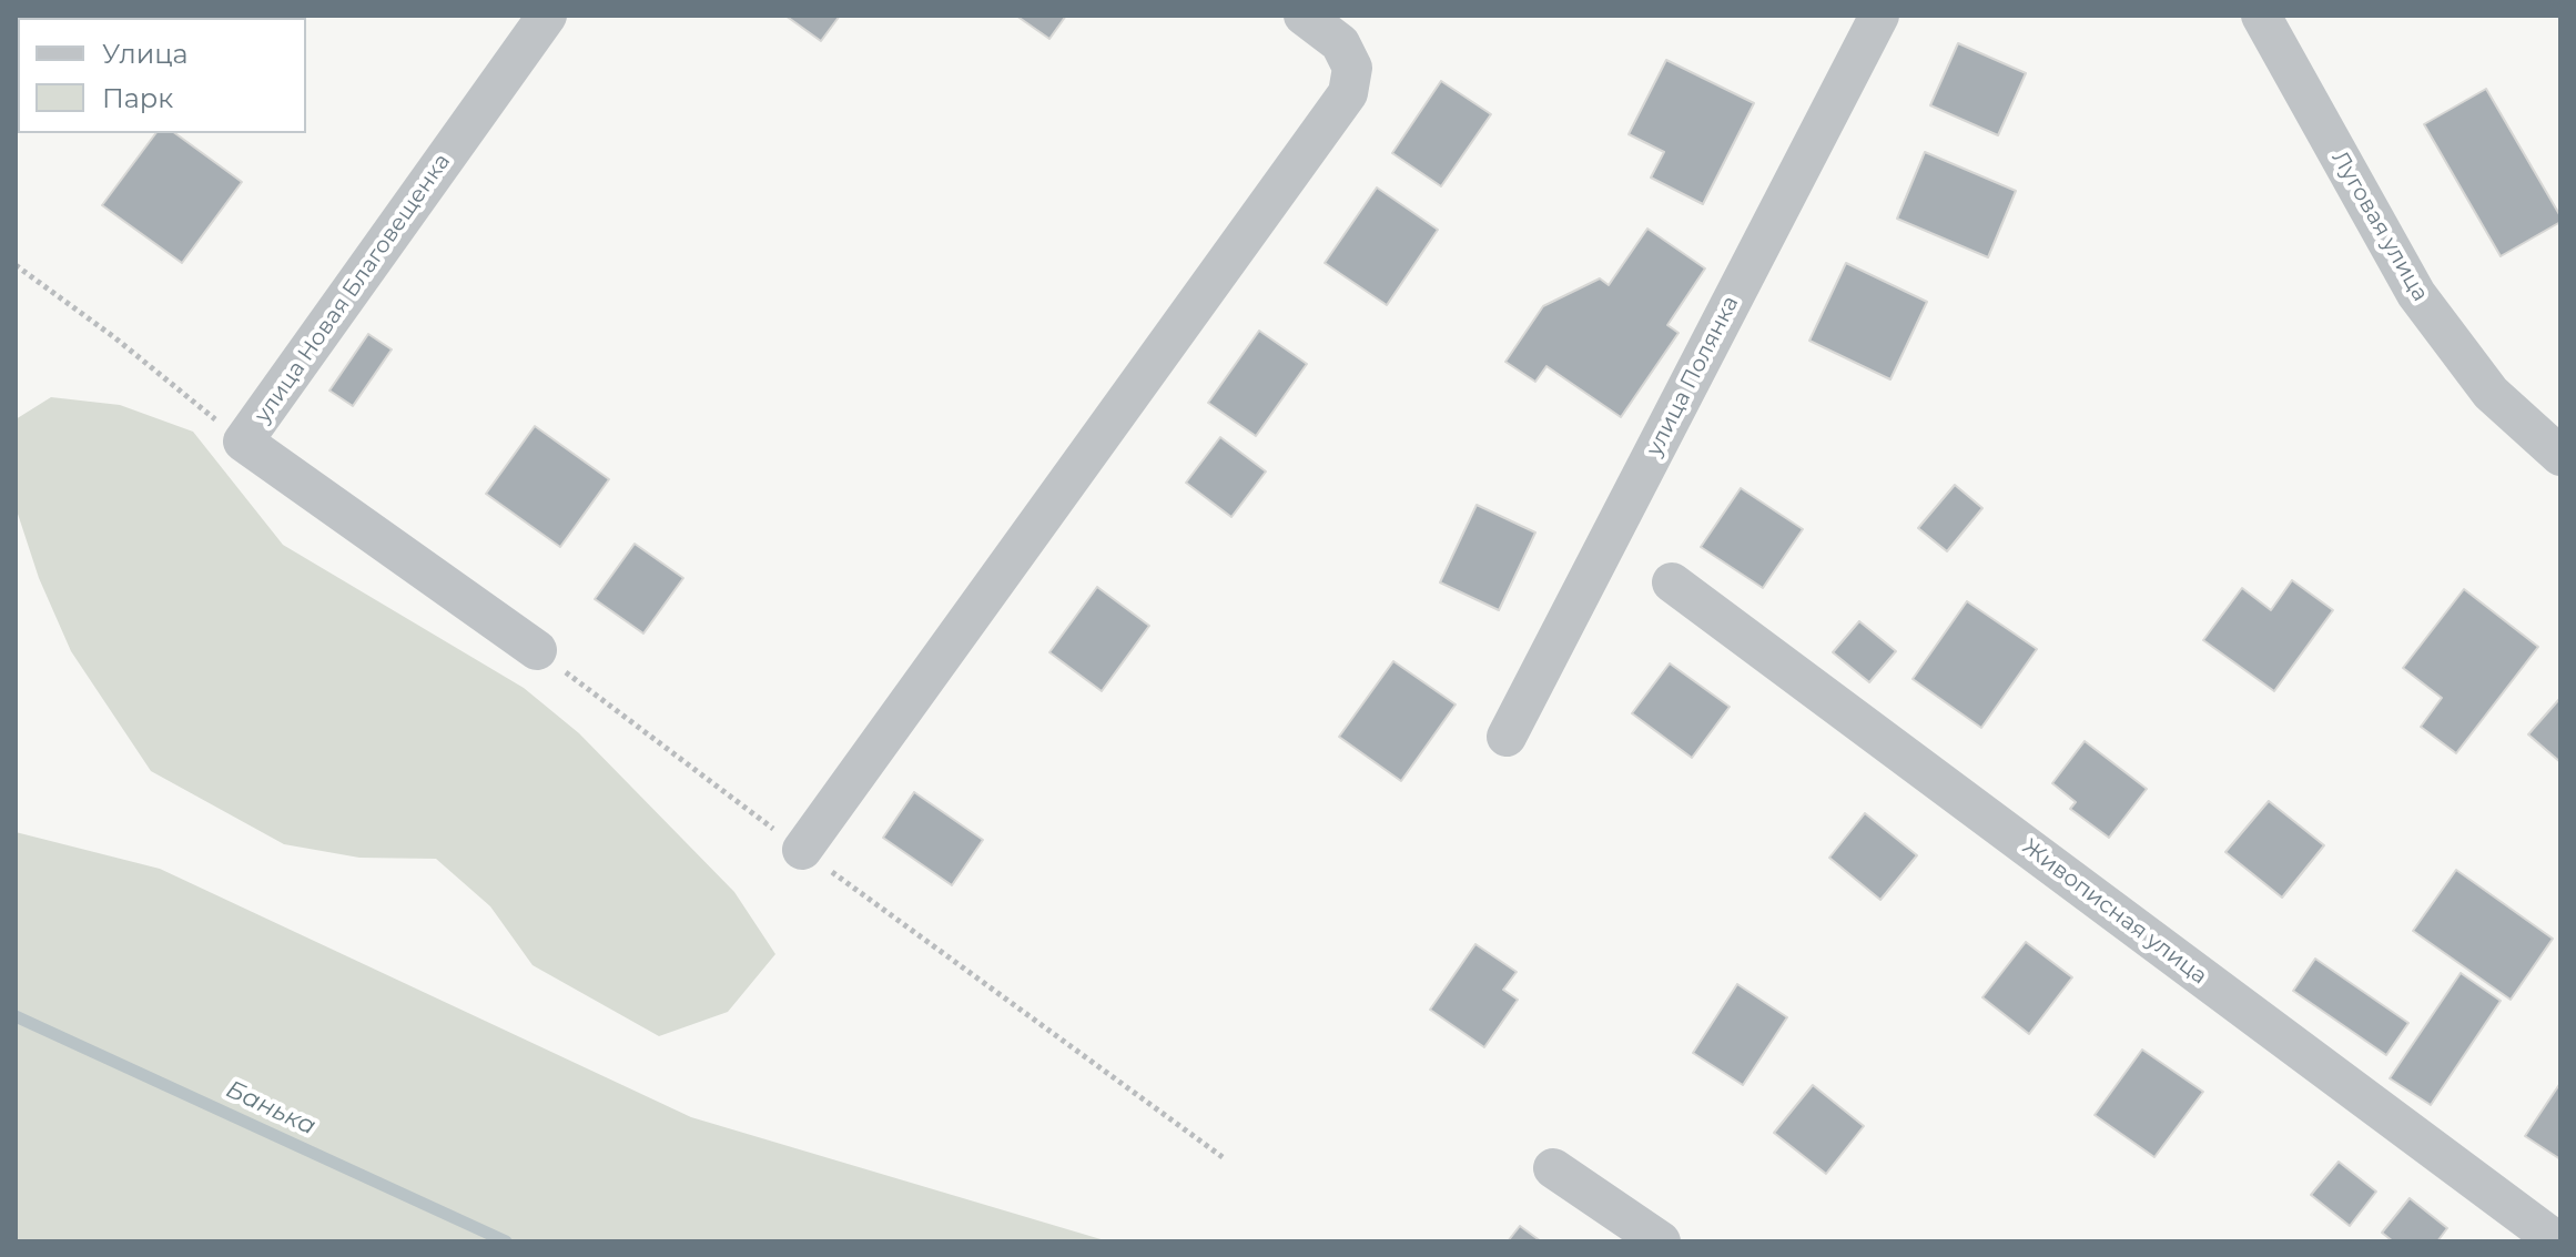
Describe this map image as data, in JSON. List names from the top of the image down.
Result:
{
  "streets": {
    "street": [
      "Луговая улица",
      "улица Новая Благовещенка",
      "улица Полянка",
      "Живописная улица"
    ]
  },
  "water": ["Банька"],
  "legend": ["Улица", "Парк"]
}
